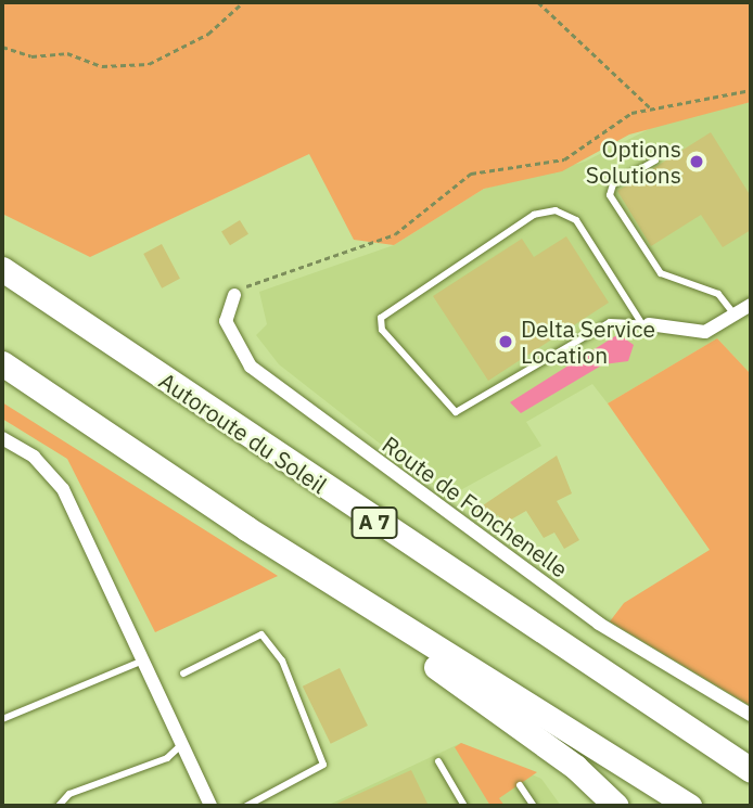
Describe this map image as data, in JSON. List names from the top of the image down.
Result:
{
  "streets": {
    "highway": ["Autoroute du Soleil", "A 7"],
    "street": ["Route de Fonchenelle"]
  },
  "places": ["Options Solutions", "Delta Service Location"]
}
